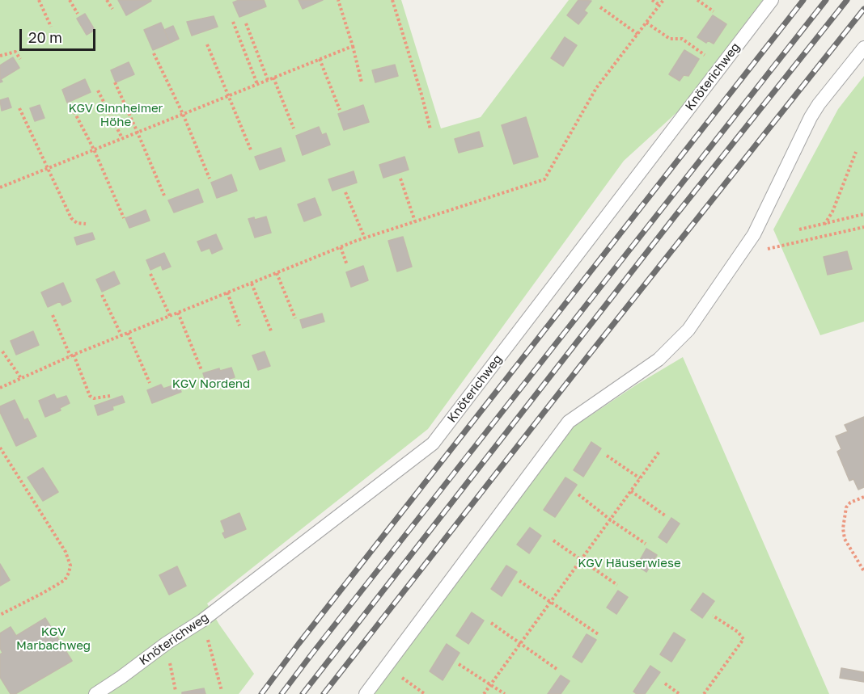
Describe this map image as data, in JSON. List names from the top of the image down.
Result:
{
  "streets": {
    "lane": ["Knöterichweg"]
  },
  "parks": [
    "KGV Ginnheimer Höhe",
    "KGV Nordend",
    "KGV Häuserwiese",
    "KGV Marbachweg"
  ],
  "scale_bar": "20 m"
}
